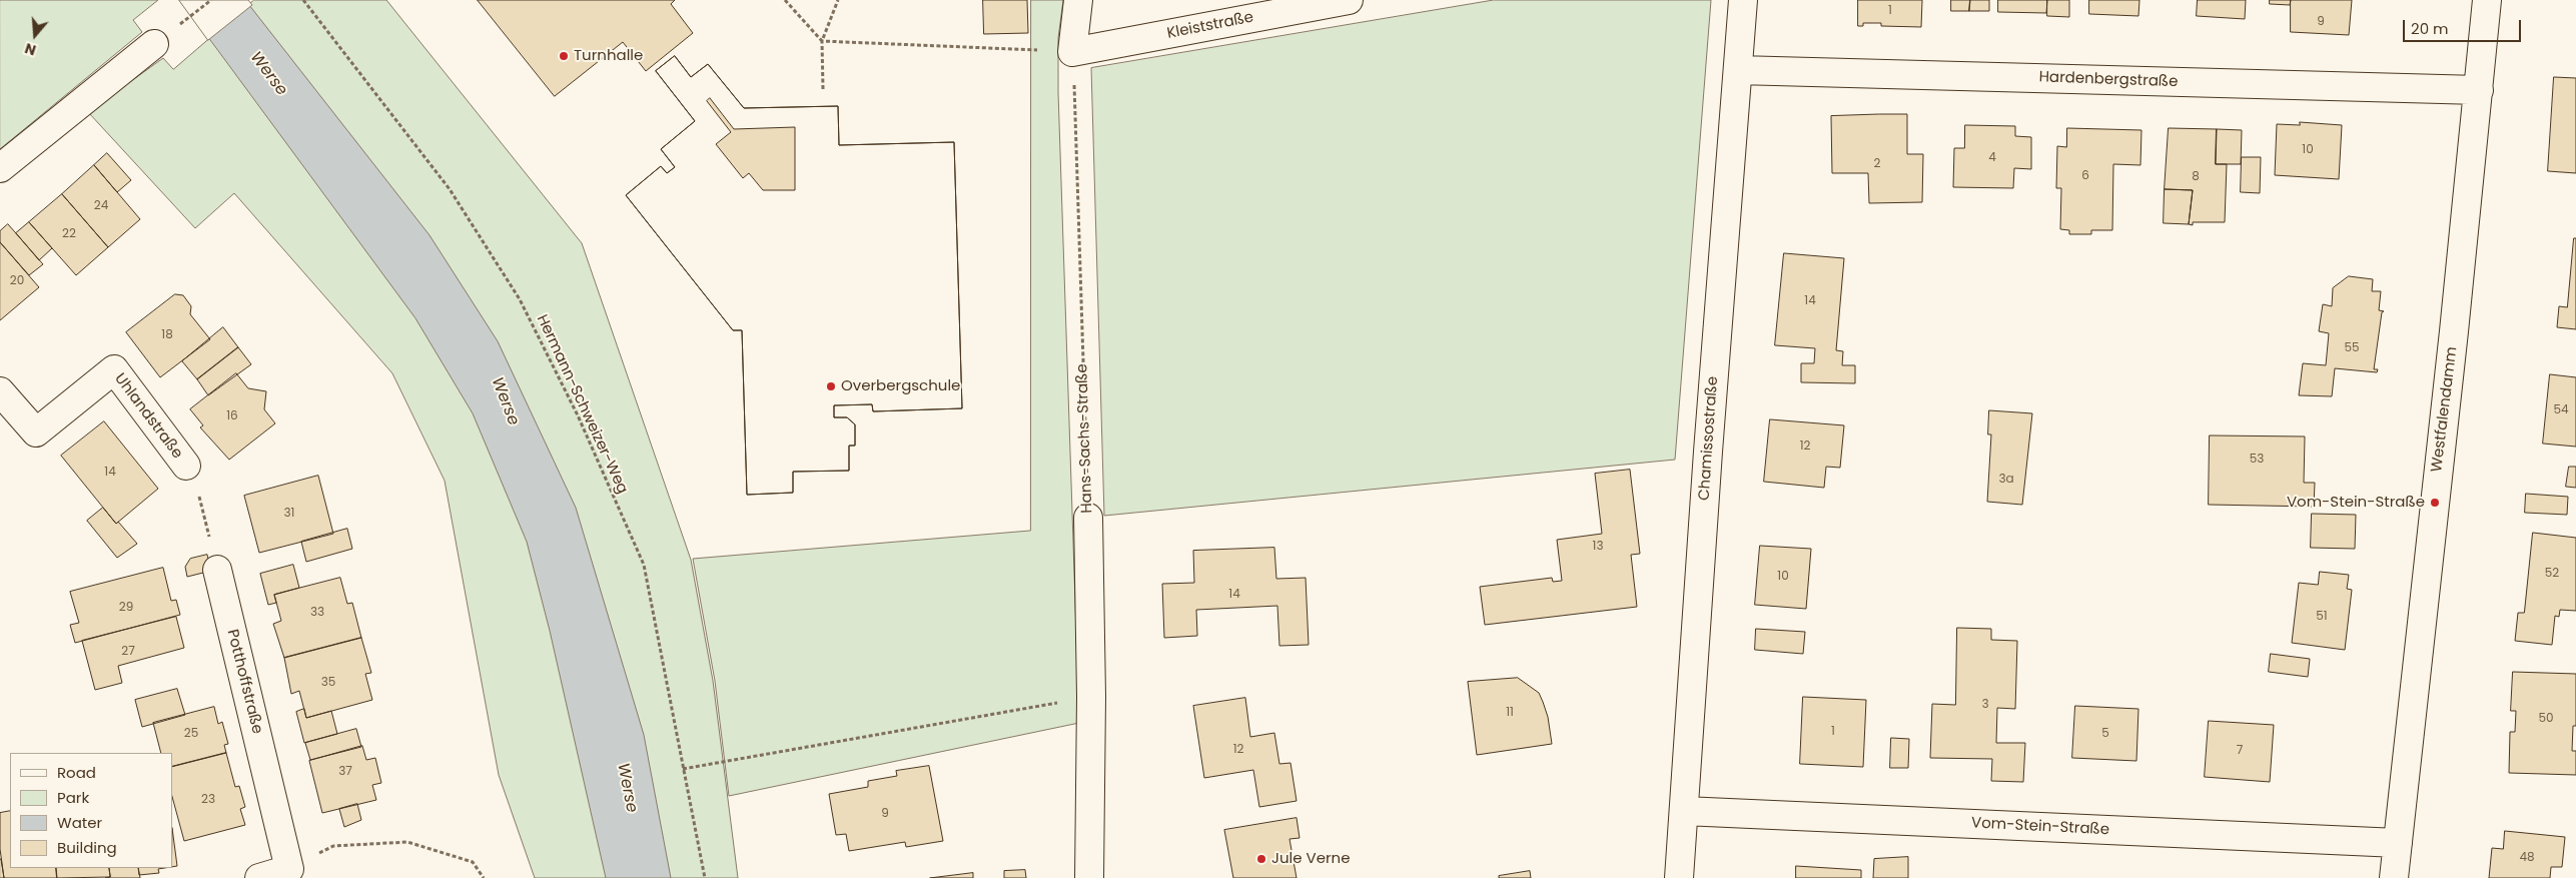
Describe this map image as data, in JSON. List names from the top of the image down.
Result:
{
  "streets": {
    "street": [
      "Kleiststraße",
      "Hardenbergstraße",
      "Westfalendamm",
      "Uhlandstraße",
      "Hans-Sachs-Straße",
      "Chamissostraße",
      "Potthoffstraße",
      "Vom-Stein-Straße"
    ],
    "path": ["Hermann-Schweizer-Weg"]
  },
  "crossings": [
    ["Kleiststraße", "Hans-Sachs-Straße"],
    ["Hardenbergstraße", "Westfalendamm"],
    ["Hardenbergstraße", "Chamissostraße"],
    ["Westfalendamm", "Vom-Stein-Straße"],
    ["Chamissostraße", "Vom-Stein-Straße"]
  ],
  "water": ["Werse"],
  "places": [
    "Turnhalle",
    "Overbergschule",
    "Vom-Stein-Straße",
    "Jule Verne"
  ],
  "house_numbers": [
    "1",
    "9",
    "10",
    "4",
    "2",
    "6",
    "8",
    "24",
    "22",
    "20",
    "14",
    "18",
    "55",
    "54",
    "16",
    "12",
    "53",
    "14",
    "3a",
    "31",
    "13",
    "52",
    "10",
    "14",
    "29",
    "33",
    "51",
    "27",
    "35",
    "3",
    "11",
    "50",
    "1",
    "25",
    "5",
    "12",
    "7",
    "37",
    "23",
    "9",
    "48"
  ],
  "legend": [
    "Road",
    "Park",
    "Water",
    "Building"
  ],
  "scale_bar": "20 m",
  "north": "bottom"
}
